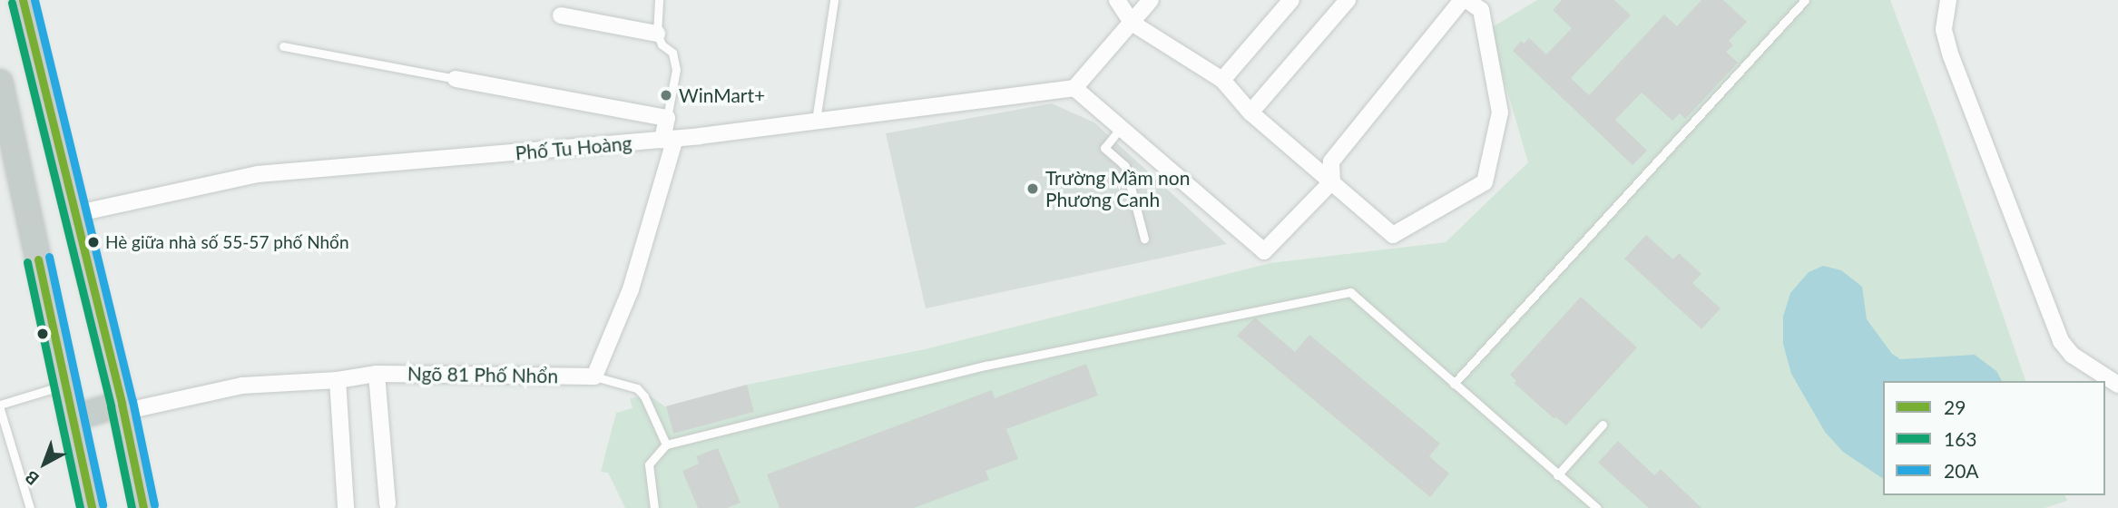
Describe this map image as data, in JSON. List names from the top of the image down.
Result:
{
  "streets": {
    "street": ["Phố Tu Hoàng", "Ngõ 81 Phố Nhổn"]
  },
  "places": ["WinMart+", "Trường Mầm non Phương Canh", "Hè giữa nhà số 55-57 phố Nhổn"],
  "lines": ["transit line 29", "transit line 20A", "transit line 163"],
  "legend": ["29", "163", "20A"],
  "north": "bottom left"
}
